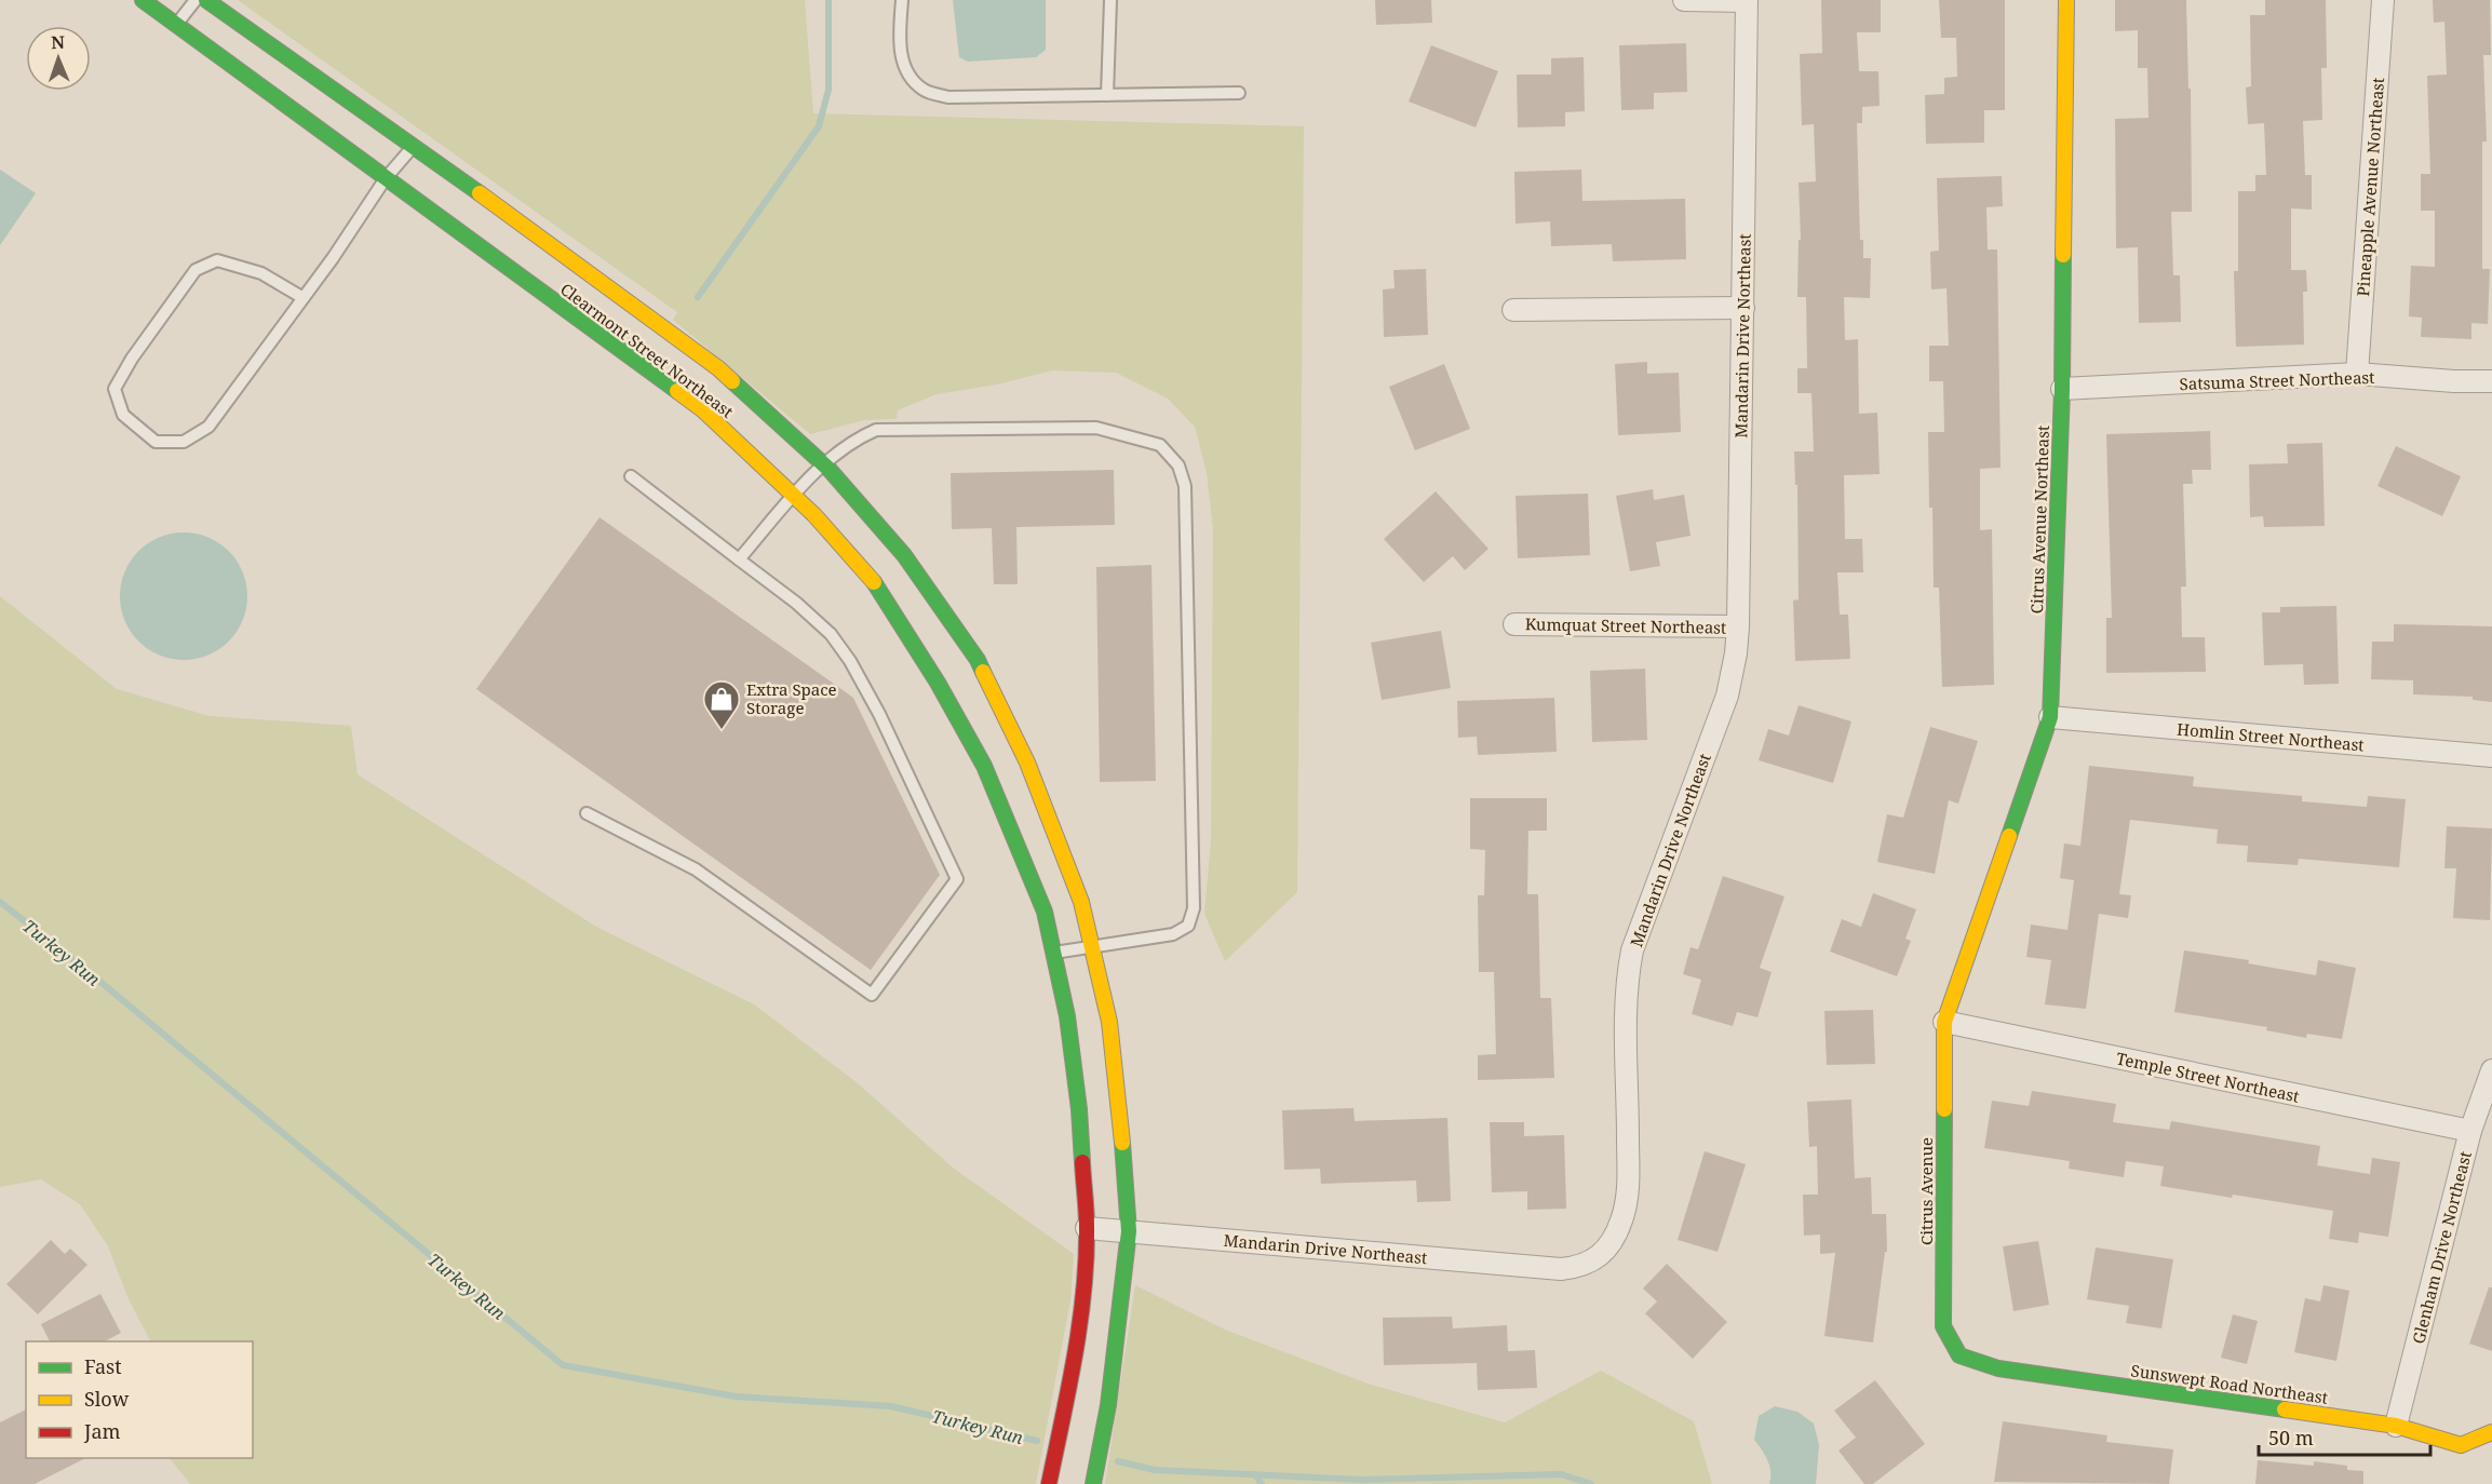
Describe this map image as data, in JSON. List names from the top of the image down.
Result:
{
  "streets": {
    "street": [
      "Pineapple Avenue Northeast",
      "Mandarin Drive Northeast",
      "Clearmont Street Northeast",
      "Satsuma Street Northeast",
      "Citrus Avenue Northeast",
      "Kumquat Street Northeast",
      "Homlin Street Northeast",
      "Temple Street Northeast",
      "Citrus Avenue",
      "Glenham Drive Northeast",
      "Sunswept Road Northeast"
    ]
  },
  "crossings": [
    ["Pineapple Avenue Northeast", "Satsuma Street Northeast"],
    ["Mandarin Drive Northeast", "Clearmont Street Northeast"],
    ["Mandarin Drive Northeast", "Kumquat Street Northeast"],
    ["Satsuma Street Northeast", "Citrus Avenue Northeast"],
    ["Citrus Avenue Northeast", "Homlin Street Northeast"],
    ["Citrus Avenue Northeast", "Temple Street Northeast"],
    ["Citrus Avenue Northeast", "Citrus Avenue"],
    ["Temple Street Northeast", "Citrus Avenue"],
    ["Temple Street Northeast", "Glenham Drive Northeast"],
    ["Citrus Avenue", "Sunswept Road Northeast"],
    ["Glenham Drive Northeast", "Sunswept Road Northeast"]
  ],
  "water": ["Turkey Run"],
  "places": {
    "shop": ["Extra Space Storage"]
  },
  "legend": ["Fast", "Slow", "Jam"],
  "scale_bar": "50 m",
  "north": "top"
}
